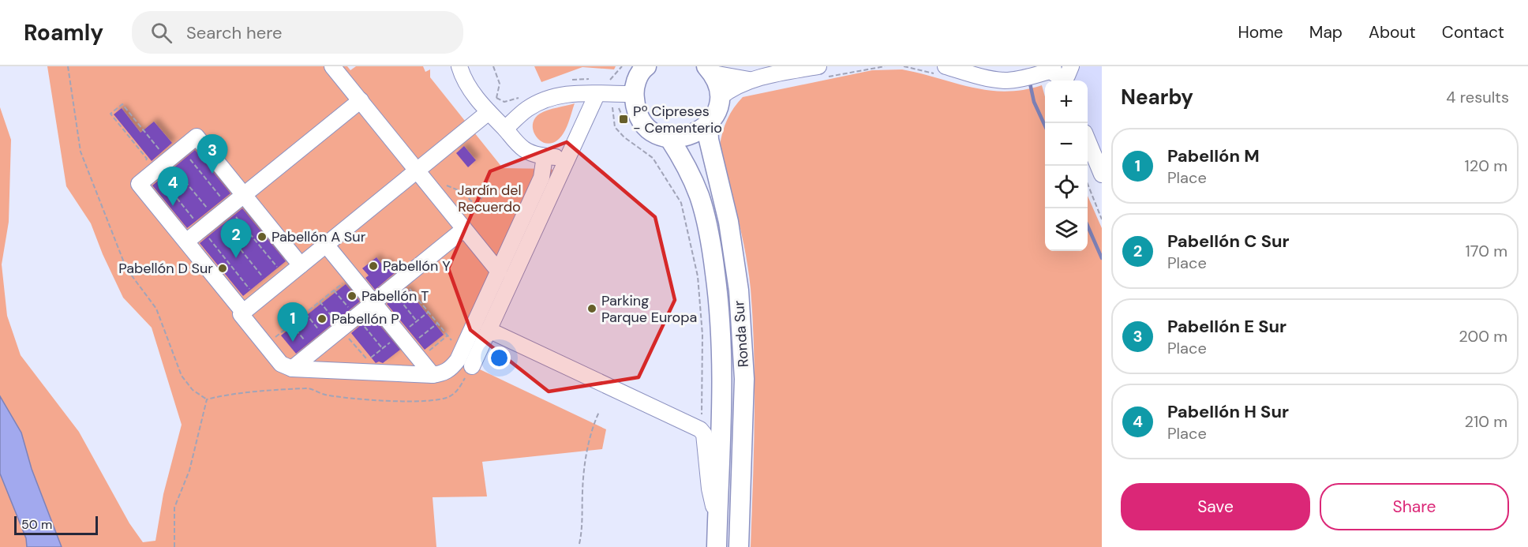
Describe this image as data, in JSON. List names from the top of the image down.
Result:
{
  "streets": {
    "main road": ["Ronda Sur"]
  },
  "parks": ["Jardín del Recuerdo"],
  "places": {
    "transit": ["Pº Cipreses - Cementerio"],
    "other": [
      "Pabellón A Sur",
      "Pabellón Y",
      "Pabellón D Sur",
      "Pabellón T",
      "Parking Parque Europa",
      "Pabellón P"
    ]
  },
  "scale_bar": "50 m",
  "page": {
    "header": "Roamly",
    "search": "Search here",
    "nav": [
      "Home",
      "Map",
      "About",
      "Contact"
    ],
    "heading": ["Nearby", "4 results"],
    "map_buttons": ["+", "−"],
    "list": [
      {
        "mark": "1",
        "name": "Pabellón M",
        "note": "Place",
        "value": "120 m"
      },
      {
        "mark": "2",
        "name": "Pabellón C Sur",
        "note": "Place",
        "value": "170 m"
      },
      {
        "mark": "3",
        "name": "Pabellón E Sur",
        "note": "Place",
        "value": "200 m"
      },
      {
        "mark": "4",
        "name": "Pabellón H Sur",
        "note": "Place",
        "value": "210 m"
      }
    ],
    "pins": [
      "3",
      "4",
      "2",
      "1"
    ],
    "buttons": ["Save", "Share"],
    "scale": "50 m"
  }
}
